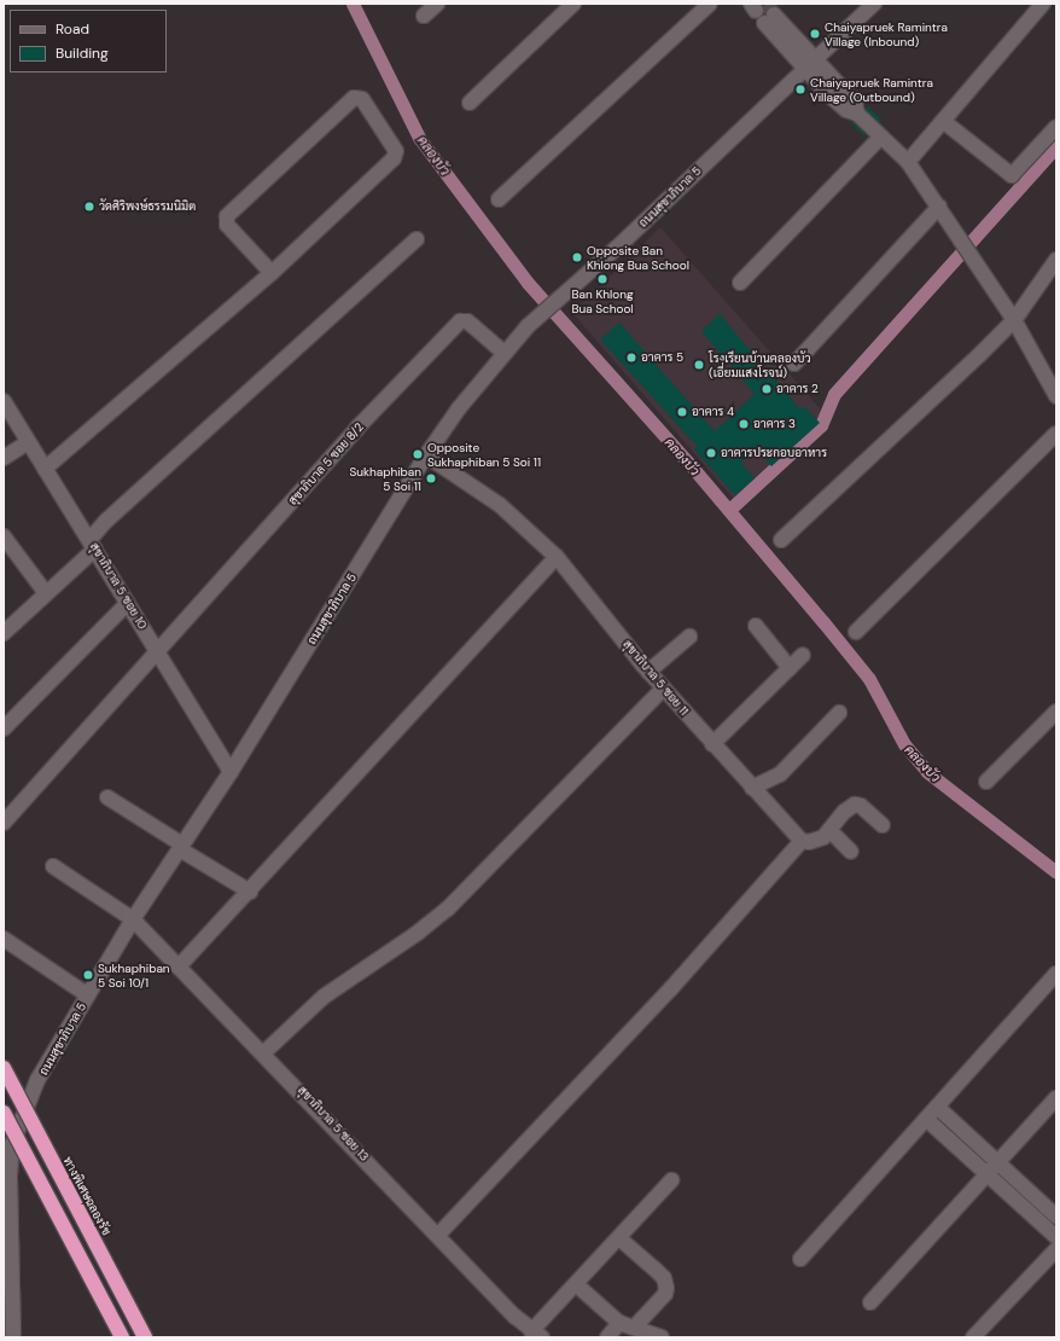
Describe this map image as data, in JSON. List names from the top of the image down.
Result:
{
  "streets": {
    "highway": ["ทางพิเศษฉลองรัช"],
    "street": [
      "ถนนสุขาภิบาล 5",
      "สุขาภิบาล 5 ซอย 8/2",
      "สุขาภิบาล 5 ซอย 10",
      "สุขาภิบาล 5 ซอย 11",
      "สุขาภิบาล 5 ซอย 13"
    ]
  },
  "crossings": [
    ["ถนนสุขาภิบาล 5", "สุขาภิบาล 5 ซอย 8/2"],
    ["ถนนสุขาภิบาล 5", "สุขาภิบาล 5 ซอย 10"],
    ["ถนนสุขาภิบาล 5", "สุขาภิบาล 5 ซอย 11"],
    ["ถนนสุขาภิบาล 5", "สุขาภิบาล 5 ซอย 13"],
    ["สุขาภิบาล 5 ซอย 8/2", "สุขาภิบาล 5 ซอย 10"]
  ],
  "water": ["คลองบัว"],
  "places": [
    "Chaiyapruek Ramintra Village (Inbound)",
    "Chaiyapruek Ramintra Village (Outbound)",
    "วัดศิริพงษ์ธรรมนิมิต",
    "Opposite Ban Khlong Bua School",
    "Ban Khlong Bua School",
    "อาคาร 5",
    "โรงเรียนบ้านคลองบัว (เอี่ยมแสงโรจน์)",
    "อาคาร 2",
    "อาคาร 4",
    "อาคาร 3",
    "อาคารประกอบอาหาร",
    "Opposite Sukhaphiban 5 Soi 11",
    "Sukhaphiban 5 Soi 11",
    "Sukhaphiban 5 Soi 10/1"
  ],
  "legend": ["Road", "Building"]
}
